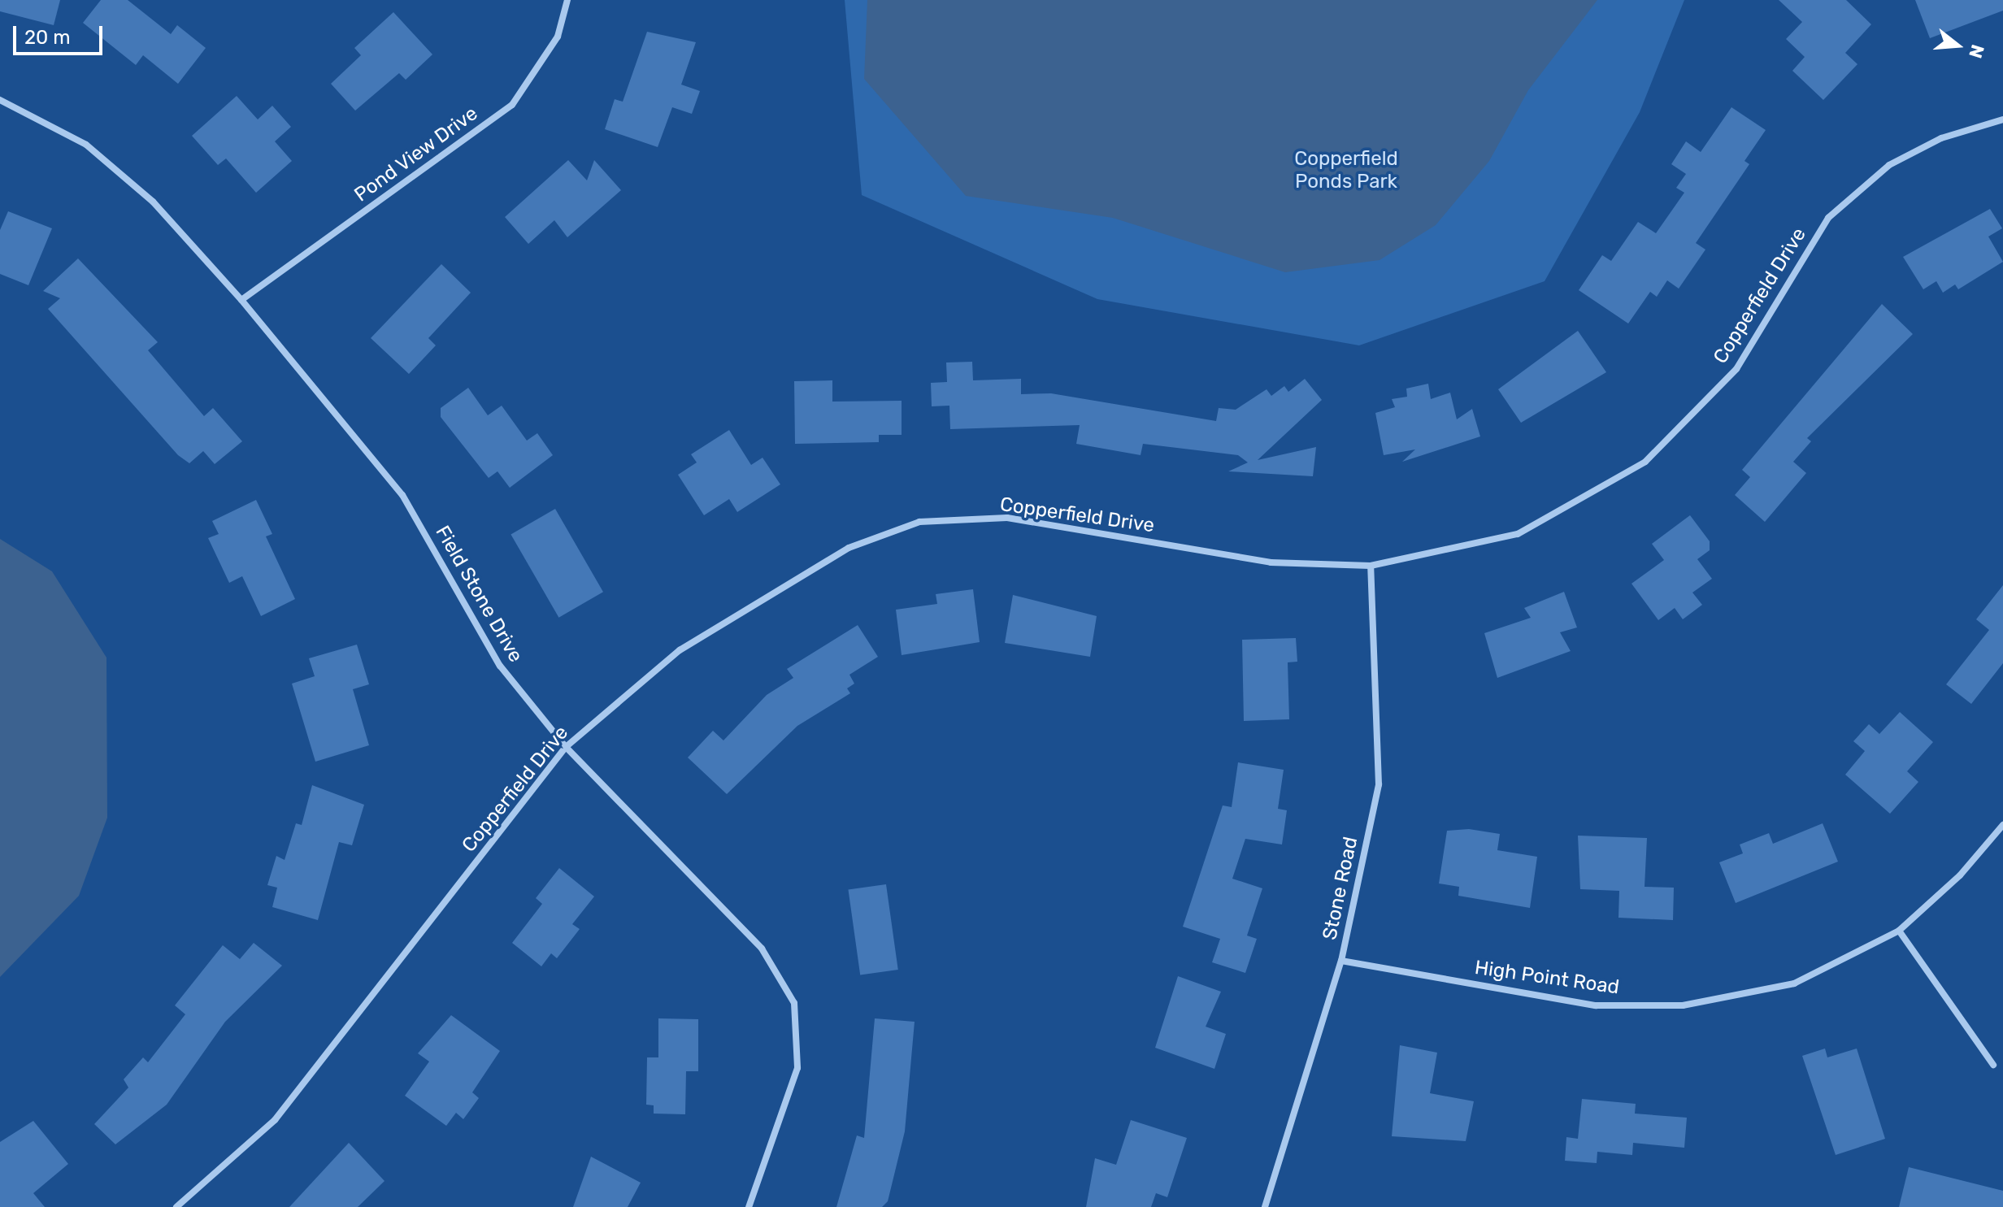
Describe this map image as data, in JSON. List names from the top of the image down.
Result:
{
  "streets": {
    "street": [
      "Pond View Drive",
      "Copperfield Drive",
      "Field Stone Drive",
      "Stone Road",
      "High Point Road"
    ]
  },
  "crossings": [
    ["Pond View Drive", "Field Stone Drive"],
    ["Copperfield Drive", "Field Stone Drive"],
    ["Copperfield Drive", "Stone Road"],
    ["Stone Road", "High Point Road"]
  ],
  "parks": ["Copperfield Ponds Park"],
  "scale_bar": "20 m",
  "north": "right"
}
